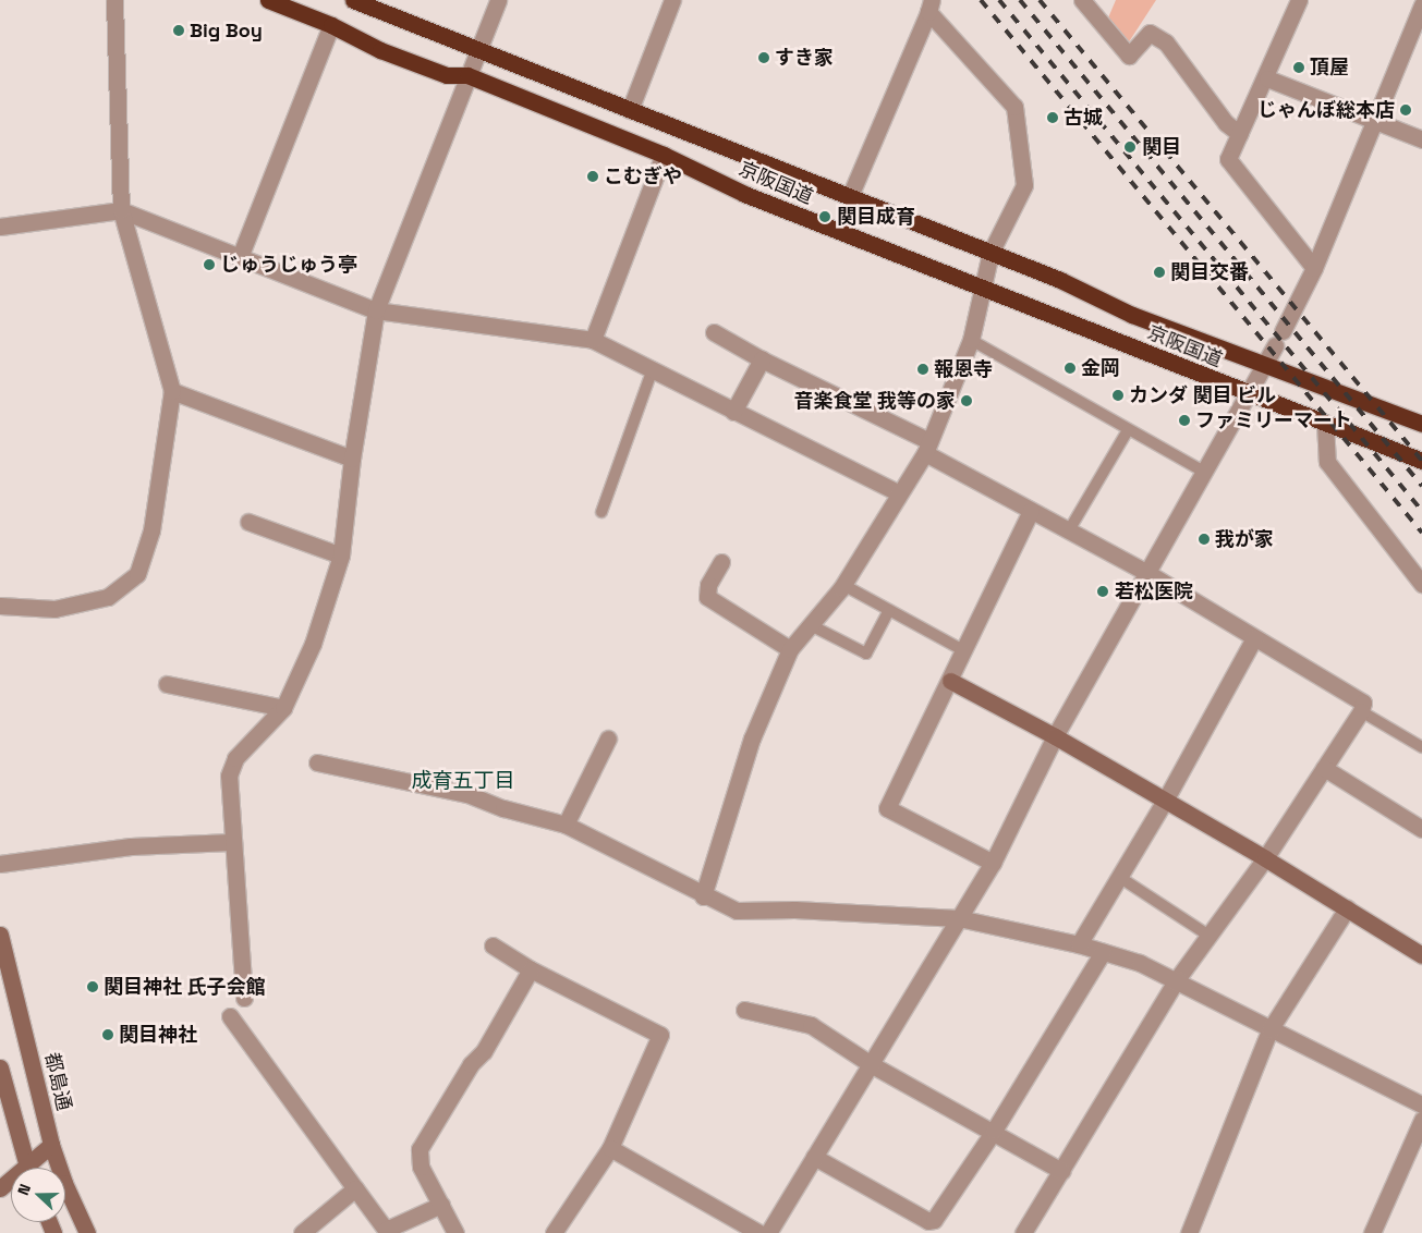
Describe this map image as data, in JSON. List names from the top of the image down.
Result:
{
  "streets": {
    "highway": ["京阪国道"],
    "street": ["都島通"]
  },
  "districts": ["成育五丁目"],
  "places": [
    "Big Boy",
    "すき家",
    "頂屋",
    "じゃんぼ総本店",
    "古城",
    "関目",
    "こむぎや",
    "関目成育",
    "じゅうじゅう亭",
    "関目交番",
    "金岡",
    "報恩寺",
    "カンダ 関目 ビル",
    "音楽食堂 我等の家",
    "ファミリーマート",
    "我が家",
    "若松医院",
    "関目神社 氏子会館",
    "関目神社"
  ],
  "north": "left"
}
